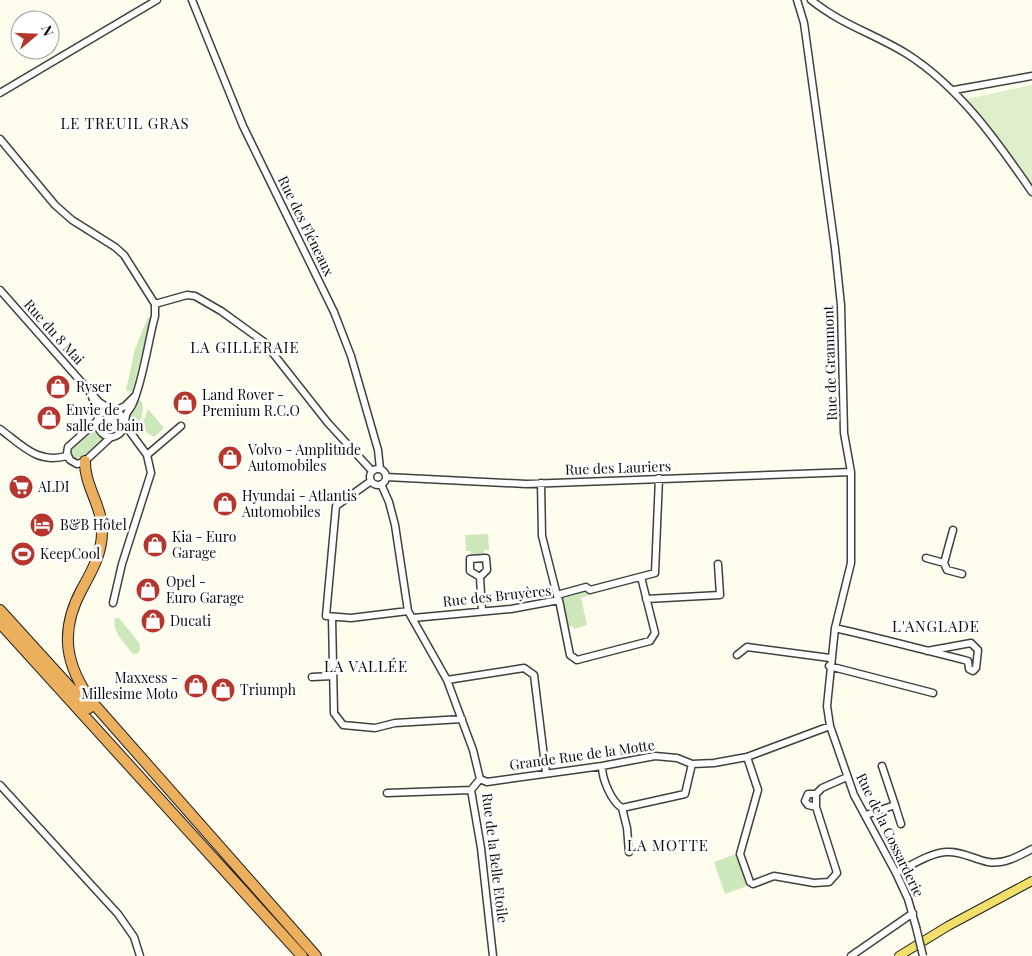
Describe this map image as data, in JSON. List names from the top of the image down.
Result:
{
  "streets": {
    "street": [
      "Rue des Fléneaux",
      "Rue du 8 Mai",
      "Rue de Grammont",
      "Rue des Lauriers",
      "Rue des Bruyères",
      "Grande Rue de la Motte",
      "Rue de la Cossarderie",
      "Rue de la Belle Etoile"
    ]
  },
  "crossings": [
    ["Rue des Fléneaux", "Rue des Lauriers"],
    ["Rue de Grammont", "Rue des Lauriers"],
    ["Rue de Grammont", "Grande Rue de la Motte"],
    ["Rue de Grammont", "Rue de la Cossarderie"],
    ["Rue des Bruyères", "Rue de la Belle Etoile"],
    ["Grande Rue de la Motte", "Rue de la Cossarderie"],
    ["Grande Rue de la Motte", "Rue de la Belle Etoile"]
  ],
  "districts": [
    "LE TREUIL GRAS",
    "LA GILLERAIE",
    "L'ANGLADE",
    "LA VALLÉE",
    "LA MOTTE"
  ],
  "places": {
    "shop": [
      "Ryser",
      "Land Rover - Premium R.C.O",
      "Envie de salle de bain",
      "Volvo - Amplitude Automobiles",
      "Hyundai - Atlantis Automobiles",
      "Kia - Euro Garage",
      "Opel - Euro Garage",
      "Ducati",
      "Maxxess - Millesime Moto",
      "Triumph"
    ],
    "supermarket": ["ALDI"],
    "hotel": ["B&B Hôtel"],
    "sports": ["KeepCool"]
  },
  "north": "right"
}
